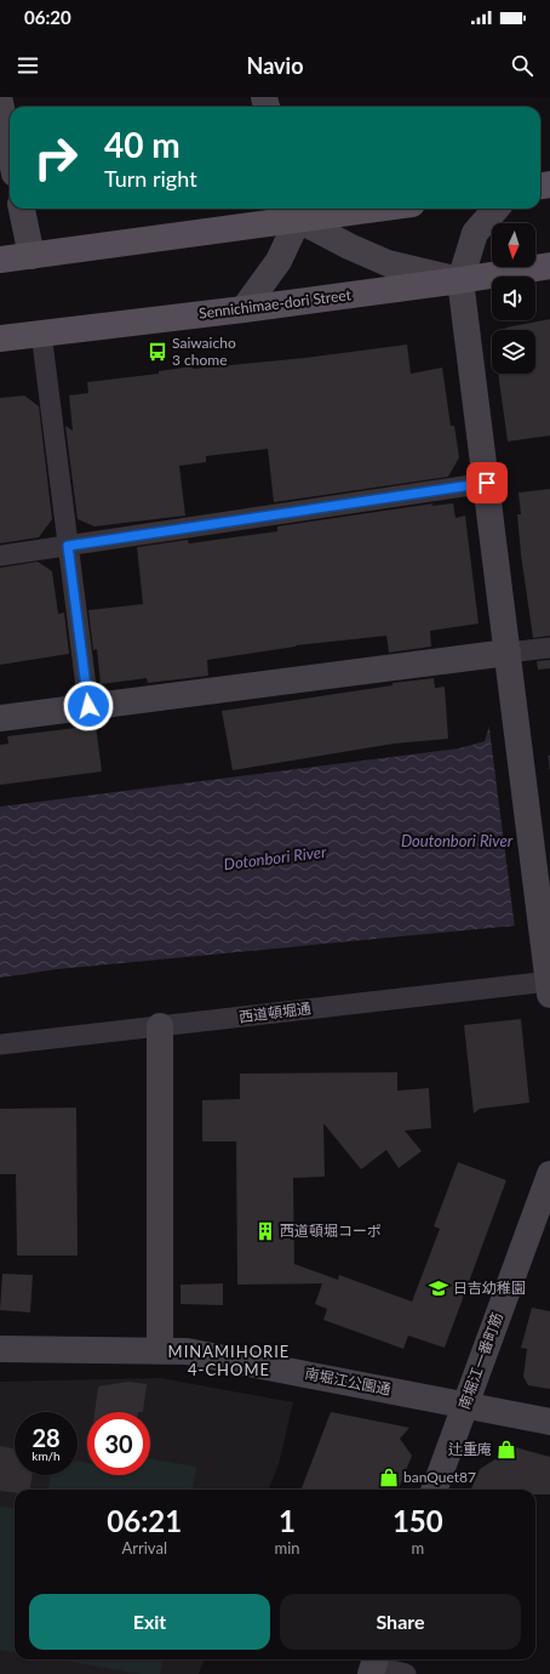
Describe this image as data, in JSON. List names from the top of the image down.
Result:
{
  "streets": {
    "main road": ["Sennichimae-dori Street"],
    "street": ["西道頓堀通", "南堀江一番町筋", "南堀江公園通"]
  },
  "crossings": [
    ["南堀江一番町筋", "南堀江公園通"]
  ],
  "districts": ["MINAMIHORIE 4-CHOME"],
  "water": ["Doutonbori River", "Dotonbori River"],
  "places": {
    "bus stop": ["Saiwaicho 3 chome"],
    "building": ["西道頓堀コーポ"],
    "school or university": ["日吉幼稚園"],
    "shop": ["辻重庵", "banQuet87"]
  },
  "north": "bottom",
  "page": {
    "status": "06:20",
    "header": "Navio",
    "turn": ["40 m", "Turn right"],
    "speed": "28 km/h",
    "limit": "30",
    "eta": [
      "06:21",
      "Arrival",
      "1",
      "min",
      "150",
      "m"
    ],
    "buttons": ["Exit", "Share"]
  }
}
